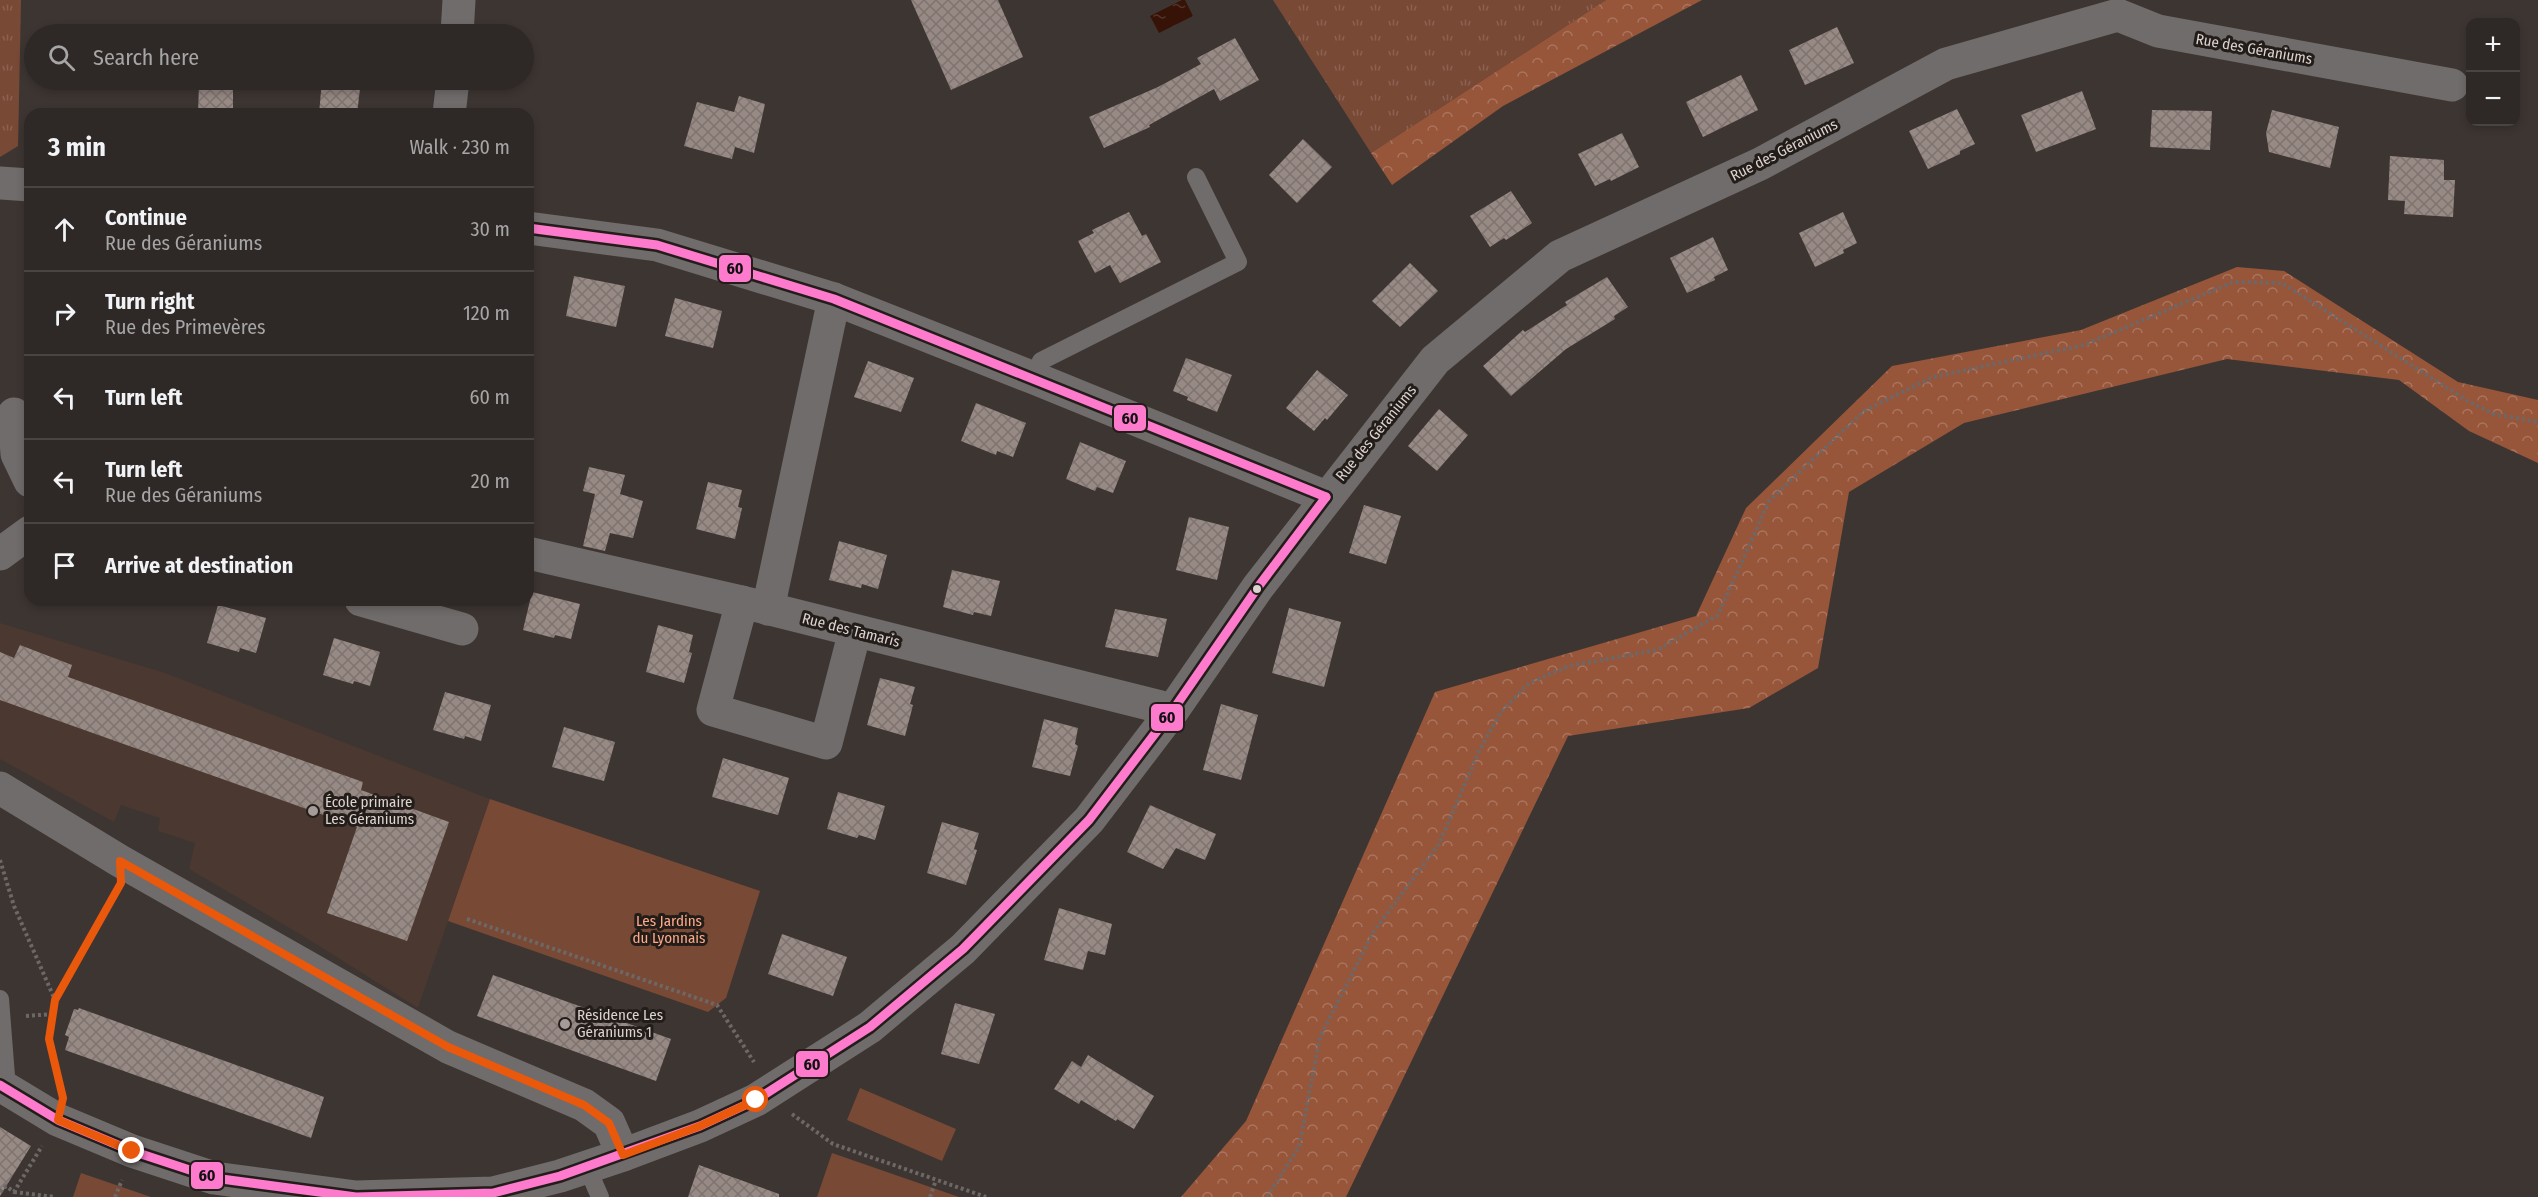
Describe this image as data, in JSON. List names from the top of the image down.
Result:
{
  "streets": {
    "street": ["Rue des Géraniums", "Rue des Tamaris"]
  },
  "crossings": [
    ["Rue des Géraniums", "Rue des Tamaris"]
  ],
  "parks": ["Les Jardins du Lyonnais"],
  "places": ["École primaire Les Géraniums", "Résidence Les Géraniums 1"],
  "lines": ["transit line 60"],
  "page": {
    "map_buttons": ["+", "−"],
    "search": "Search here",
    "heading": ["3 min", "Walk · 230 m"],
    "list": [
      ["Continue", "Rue des Géraniums", "30 m"],
      ["Turn right", "Rue des Primevères", "120 m"],
      ["Turn left", "60 m"],
      ["Turn left", "Rue des Géraniums", "20 m"],
      "Arrive at destination"
    ]
  }
}
